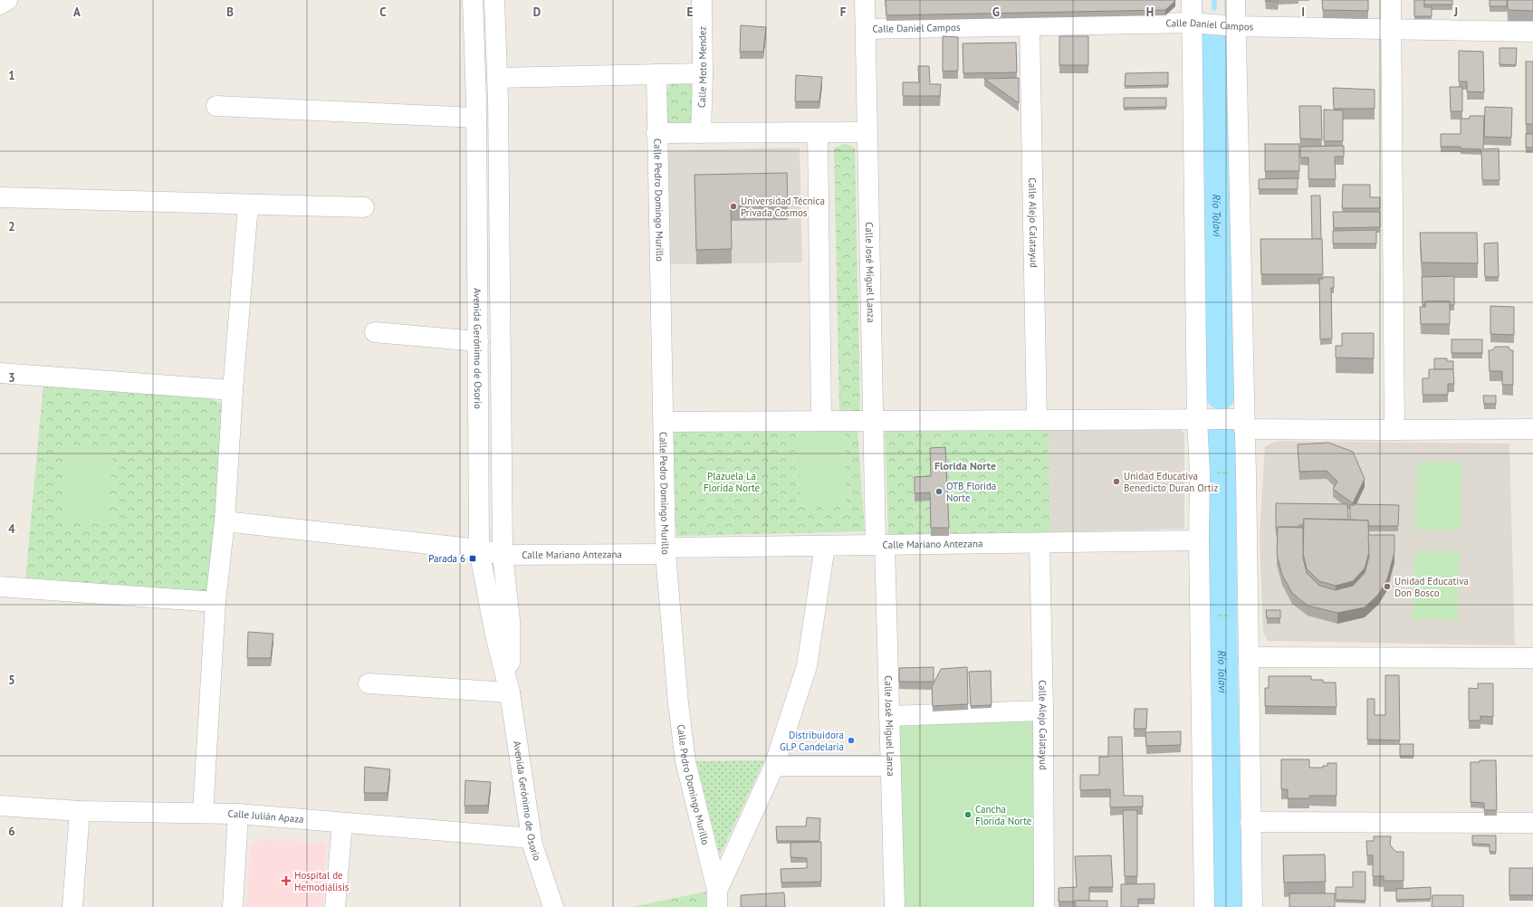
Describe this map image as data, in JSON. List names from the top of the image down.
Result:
{
  "streets": {
    "street": [
      "Calle Daniel Campos",
      "Calle Moto Mendez",
      "Calle Pedro Domingo Murillo",
      "Calle Alejo Calatayud",
      "Calle José Miguel Lanza",
      "Avenida Gerónimo de Osorio",
      "Calle Mariano Antezana",
      "Calle Julián Apaza"
    ]
  },
  "crossings": [
    ["Calle Daniel Campos", "Calle Alejo Calatayud"],
    ["Calle Daniel Campos", "Calle José Miguel Lanza"],
    ["Calle Pedro Domingo Murillo", "Calle Mariano Antezana"],
    ["Calle Alejo Calatayud", "Calle Mariano Antezana"],
    ["Calle José Miguel Lanza", "Calle Mariano Antezana"],
    ["Avenida Gerónimo de Osorio", "Calle Mariano Antezana"],
    ["Avenida Gerónimo de Osorio", "Calle Julián Apaza"]
  ],
  "districts": ["Florida Norte"],
  "water": ["Río Tolavi"],
  "parks": ["Plazuela La Florida Norte"],
  "places": {
    "other": [
      "Universidad Técnica Privada Cosmos",
      "Unidad Educativa Benedicto Duran Ortiz",
      "OTB Florida Norte",
      "Unidad Educativa Don Bosco",
      "Distribuidora GLP Candelaria",
      "Cancha Florida Norte"
    ],
    "transit": ["Parada 6"],
    "health": ["Hospital de Hemodiálisis"]
  },
  "grid": {
    "columns": [
      "A",
      "B",
      "C",
      "D",
      "E",
      "F",
      "G",
      "H",
      "I",
      "J"
    ],
    "rows": [
      "1",
      "2",
      "3",
      "4",
      "5",
      "6"
    ]
  }
}
